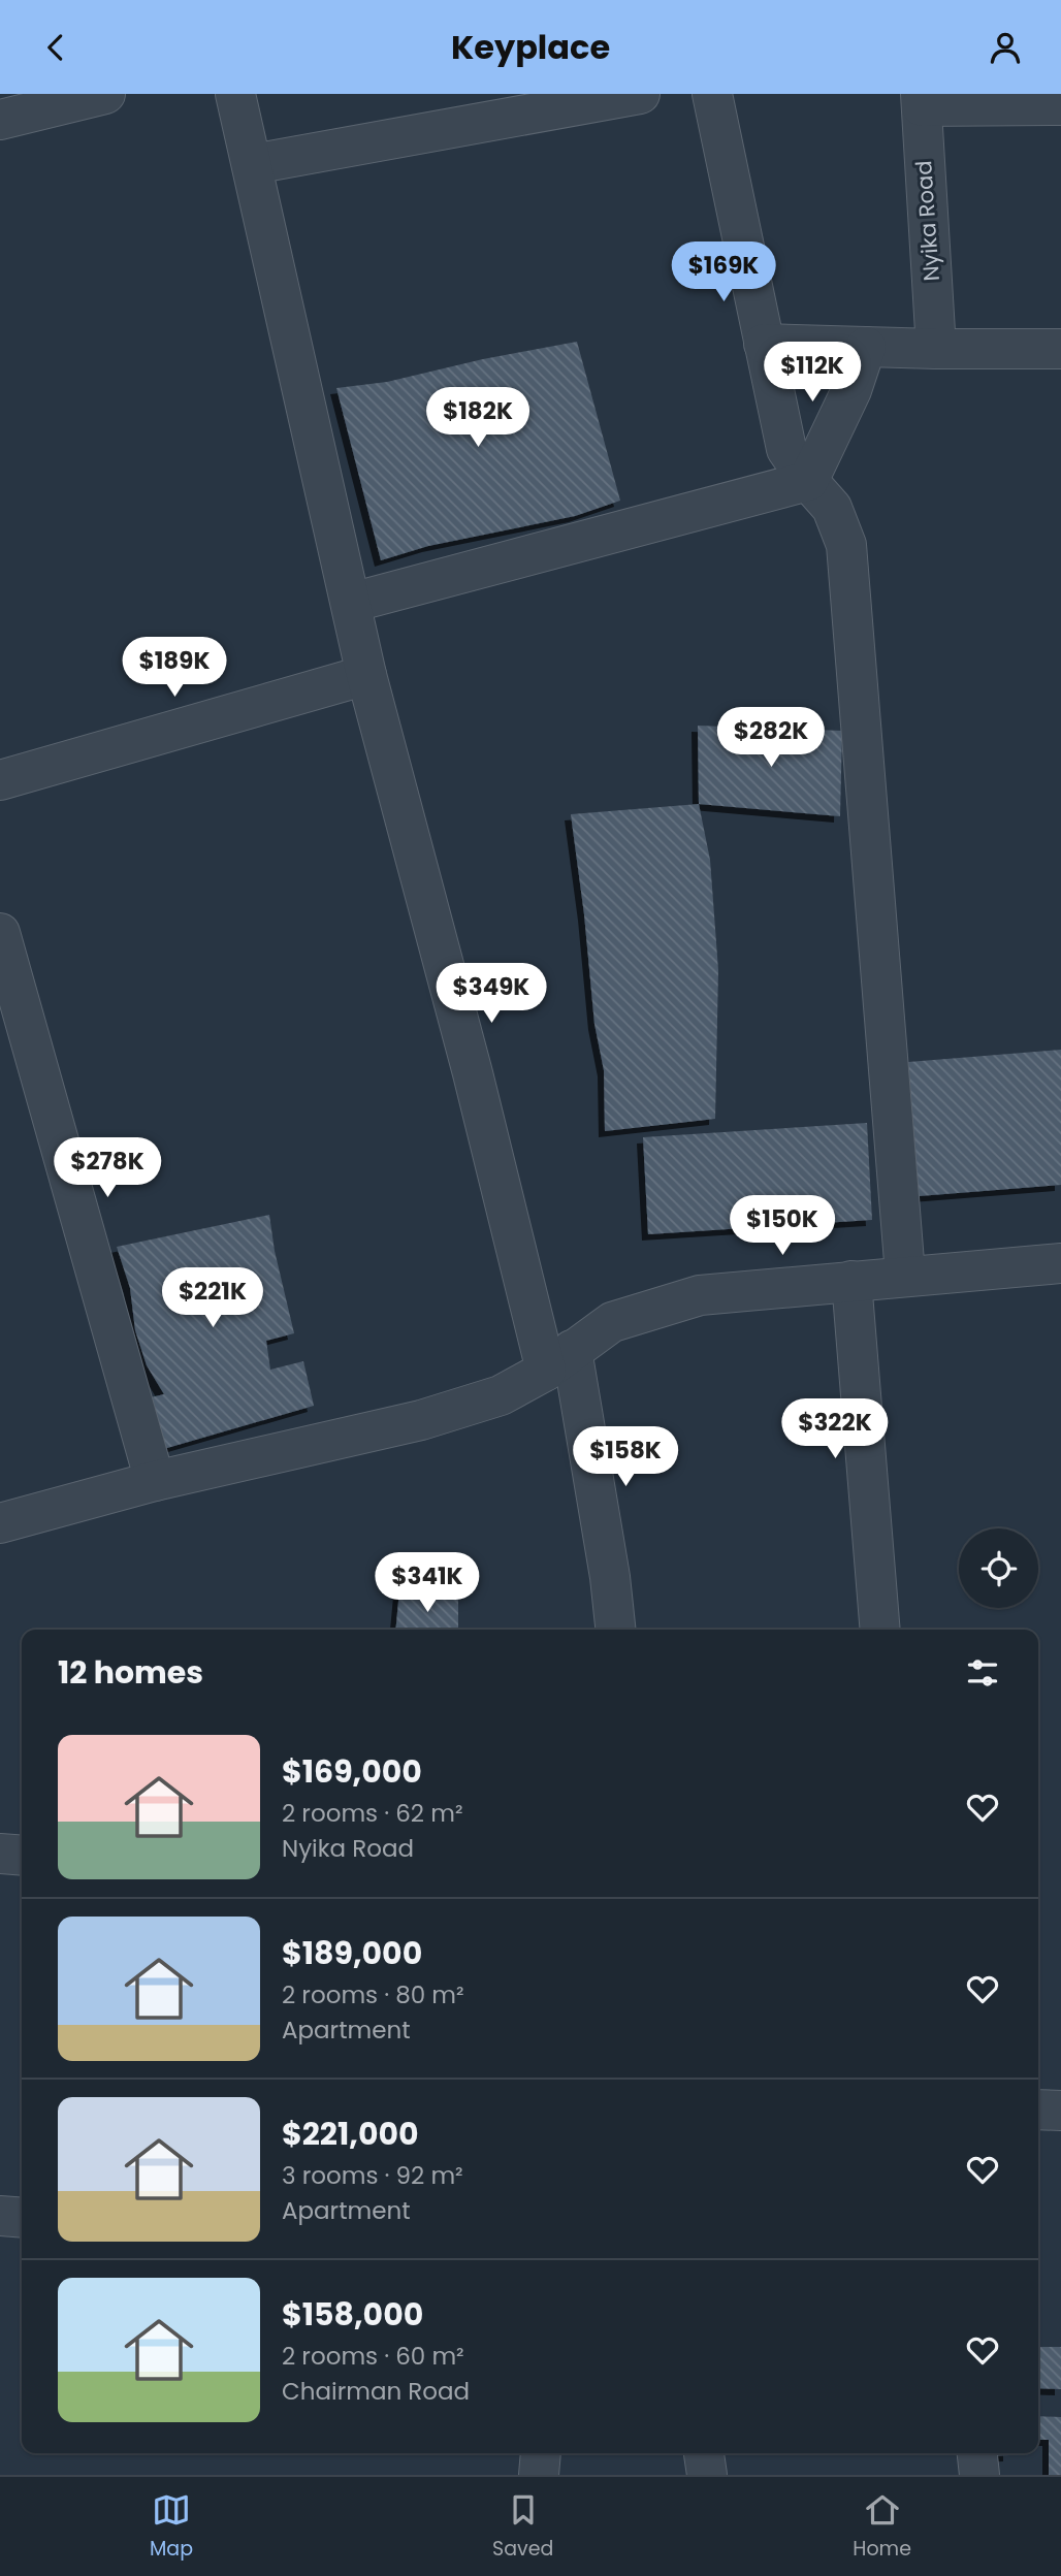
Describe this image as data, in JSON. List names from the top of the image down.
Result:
{
  "streets": {
    "street": ["Nyika Road"]
  },
  "page": {
    "header": "Keyplace",
    "price": [
      "$169K",
      "$112K",
      "$182K",
      "$189K",
      "$282K",
      "$349K",
      "$278K",
      "$150K",
      "$221K",
      "$322K",
      "$158K",
      "$341K"
    ],
    "heading": "12 homes",
    "list": [
      {
        "name": "$169,000",
        "note": "2 rooms · 62 m² · Nyika Road"
      },
      {
        "name": "$189,000",
        "note": "2 rooms · 80 m² · Apartment"
      },
      {
        "name": "$221,000",
        "note": "3 rooms · 92 m² · Apartment"
      },
      {
        "name": "$158,000",
        "note": "2 rooms · 60 m² · Chairman Road"
      }
    ],
    "tabs": ["Map", "Saved", "Home"]
  }
}
